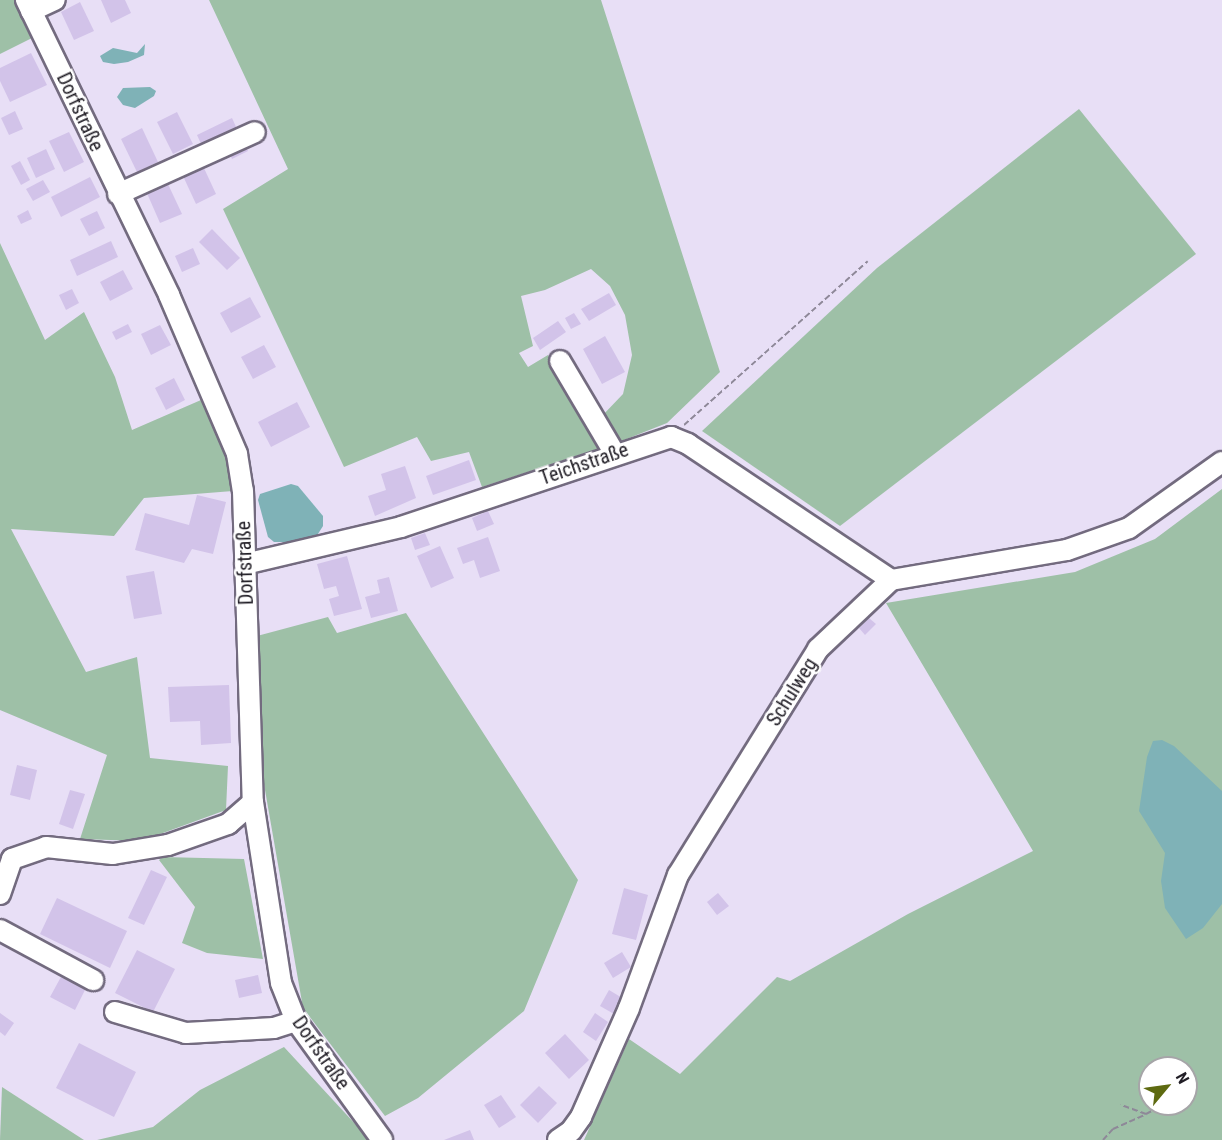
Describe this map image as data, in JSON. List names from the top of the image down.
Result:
{
  "streets": {
    "street": ["Dorfstraße", "Teichstraße", "Schulweg"]
  },
  "crossings": [
    ["Dorfstraße", "Teichstraße"]
  ],
  "north": "top right"
}
